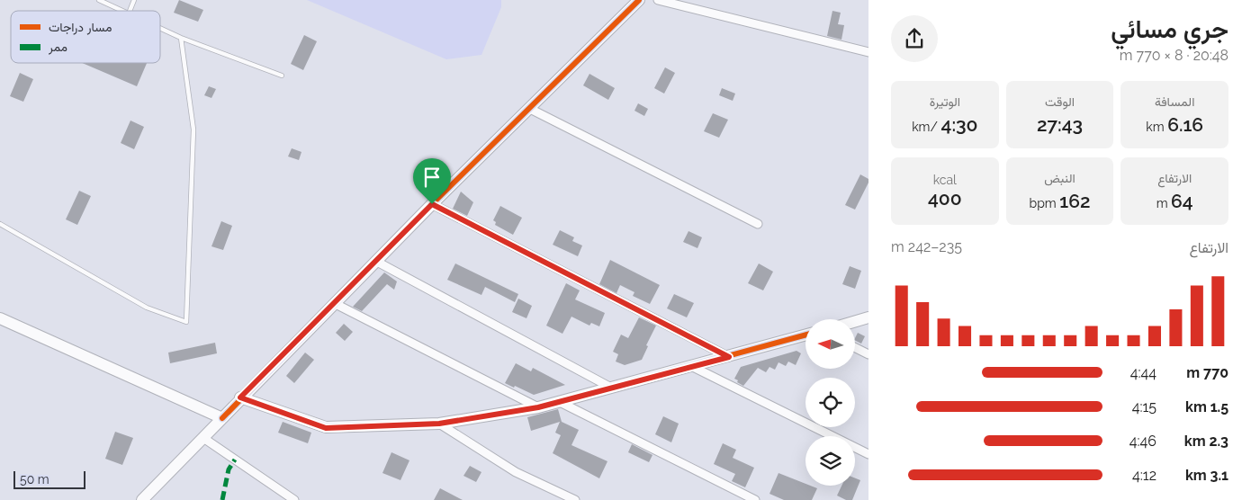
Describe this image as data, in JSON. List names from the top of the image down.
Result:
{
  "legend": ["مسار دراجات", "ممر"],
  "scale_bar": "50 m",
  "north": "left",
  "page": {
    "heading": ["جري مسائي", "20:48 · 8 × 770 m"],
    "stats": [
      ["المسافة", "6.16 km"],
      ["الوقت", "27:43"],
      ["الوتيرة", "4:30 /km"],
      ["الارتفاع", "64 m"],
      ["النبض", "162 bpm"],
      ["kcal", "400"]
    ],
    "chart": ["الارتفاع", "235–242 m"],
    "list": [
      {
        "name": "770 m",
        "note": "4:44"
      },
      {
        "name": "1.5 km",
        "note": "4:15"
      },
      {
        "name": "2.3 km",
        "note": "4:46"
      },
      {
        "name": "3.1 km",
        "note": "4:12"
      }
    ],
    "scale": "50 m"
  }
}
